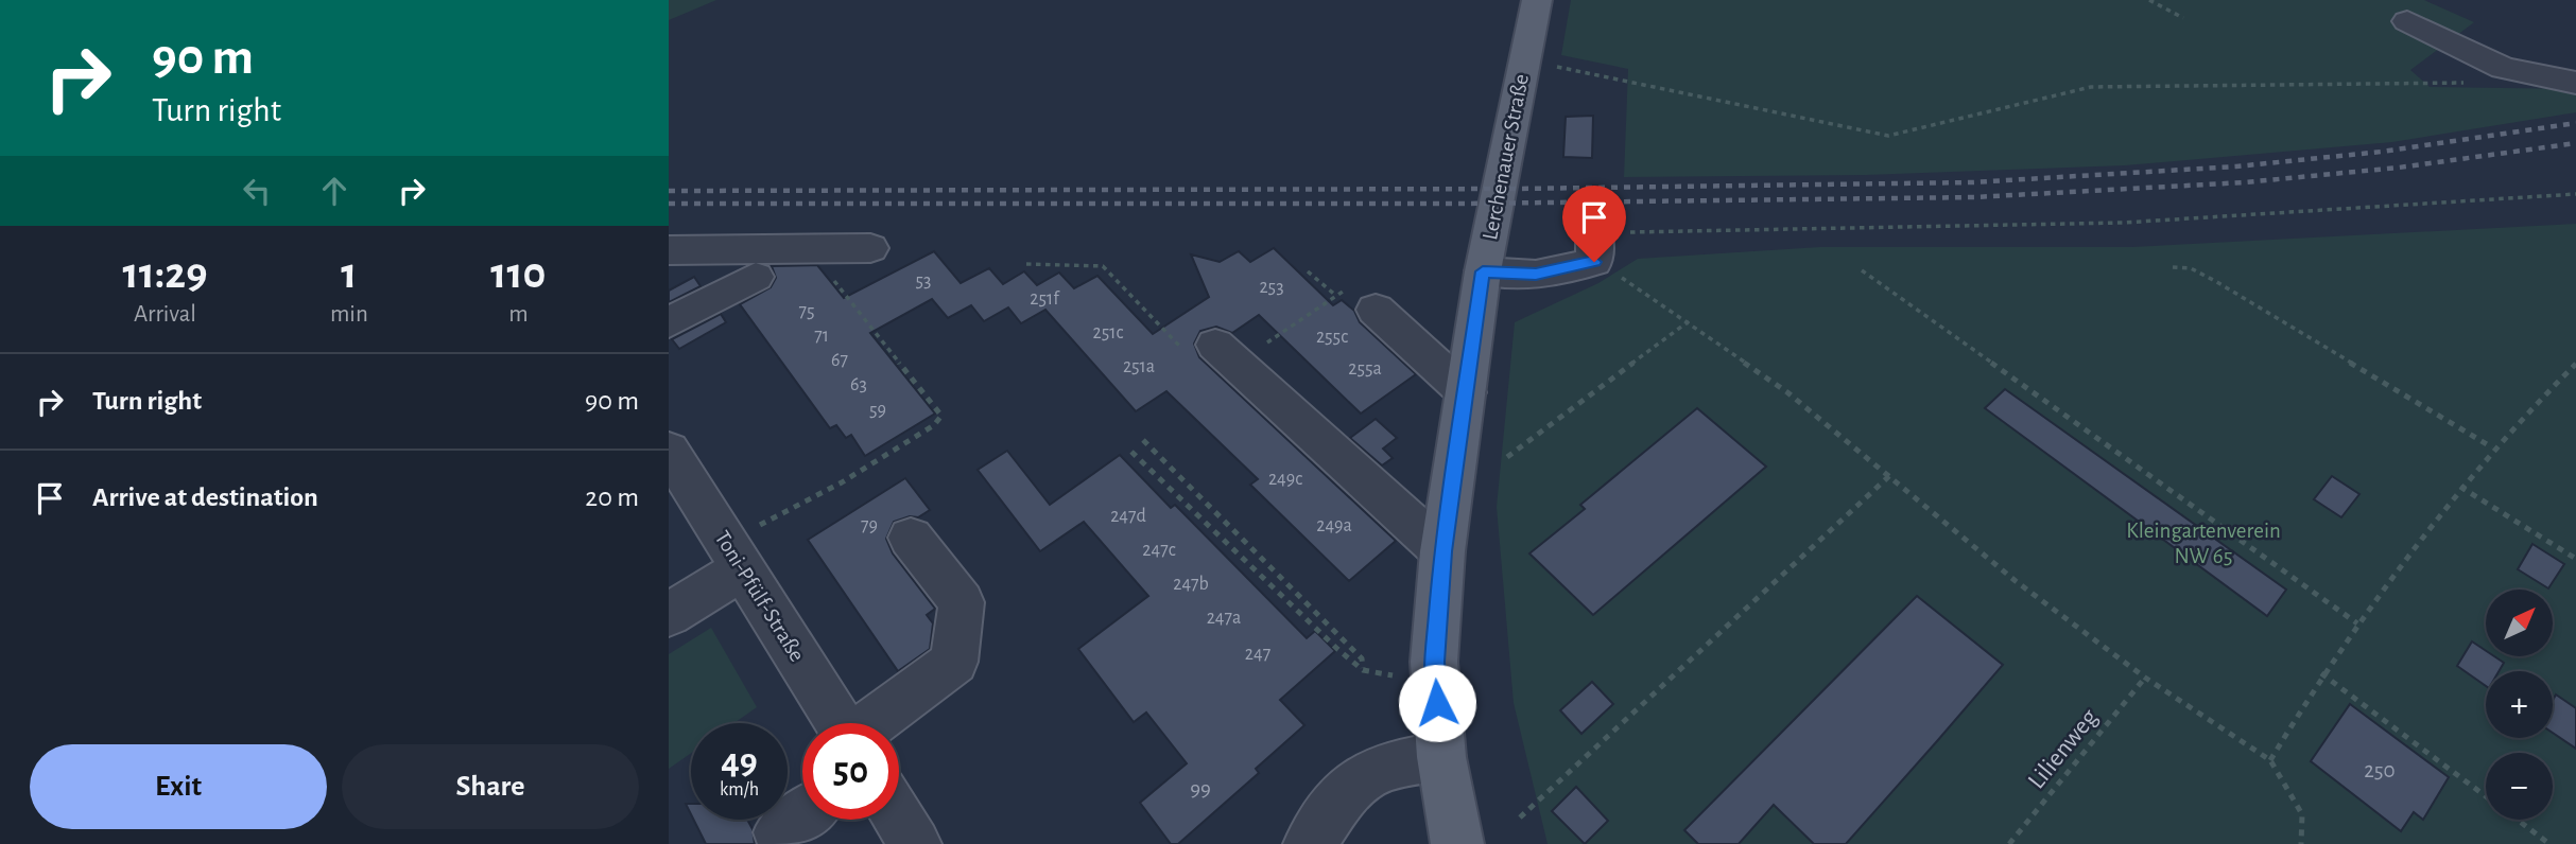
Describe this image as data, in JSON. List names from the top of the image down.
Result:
{
  "streets": {
    "main road": ["Lerchenauer Straße"],
    "street": ["Toni-Pfülf-Straße"],
    "path": ["Lilienweg"]
  },
  "parks": ["Kleingartenverein NW 65"],
  "house_numbers": [
    "53",
    "253",
    "251f",
    "75",
    "251c",
    "71",
    "255c",
    "67",
    "251a",
    "255a",
    "63",
    "59",
    "249c",
    "247d",
    "79",
    "249a",
    "247c",
    "247b",
    "247a",
    "247",
    "250",
    "99"
  ],
  "north": "top right",
  "page": {
    "turn": ["90 m", "Turn right"],
    "eta": [
      "11:29",
      "Arrival",
      "1",
      "min",
      "110",
      "m"
    ],
    "list": [
      {
        "name": "Turn right",
        "value": "90 m"
      },
      {
        "name": "Arrive at destination",
        "value": "20 m"
      }
    ],
    "map_buttons": ["+", "−"],
    "speed": "49 km/h",
    "limit": "50",
    "buttons": ["Exit", "Share"]
  }
}
